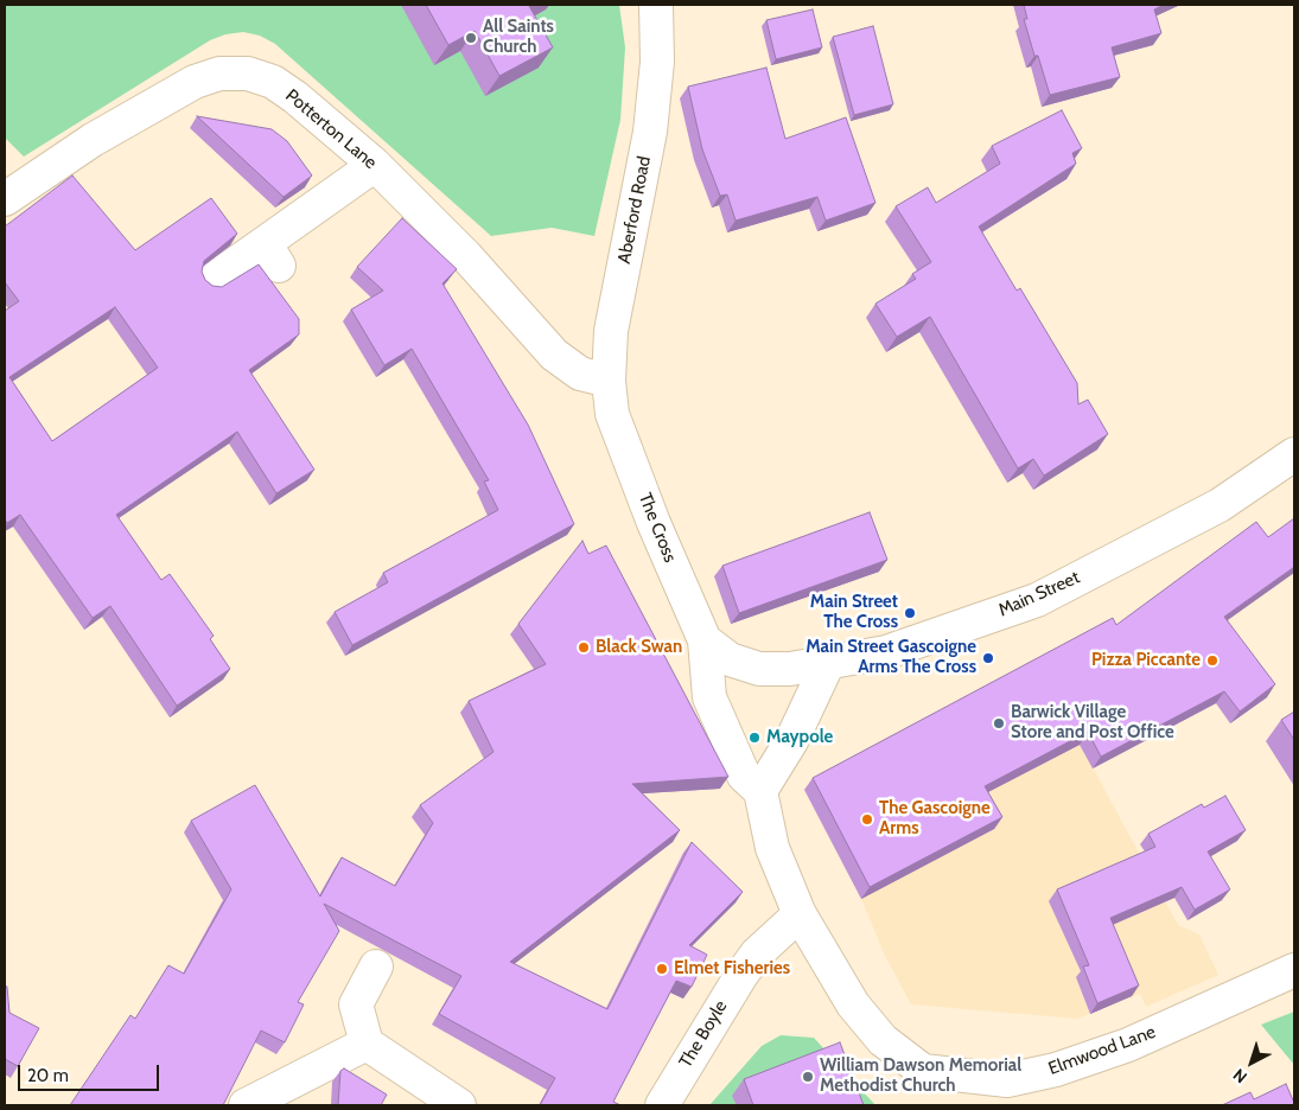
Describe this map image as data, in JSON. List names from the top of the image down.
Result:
{
  "streets": {
    "street": [
      "Potterton Lane",
      "Aberford Road",
      "The Cross",
      "Main Street",
      "The Boyle",
      "Elmwood Lane"
    ]
  },
  "crossings": [
    ["Potterton Lane", "Aberford Road"],
    ["Aberford Road", "The Cross"],
    ["The Cross", "Main Street"],
    ["The Cross", "The Boyle"],
    ["The Cross", "Elmwood Lane"],
    ["The Boyle", "Elmwood Lane"]
  ],
  "places": [
    "All Saints Church",
    "Main Street The Cross",
    "Black Swan",
    "Main Street Gascoigne Arms The Cross",
    "Pizza Piccante",
    "Barwick Village Store and Post Office",
    "Maypole",
    "The Gascoigne Arms",
    "Elmet Fisheries",
    "William Dawson Memorial Methodist Church"
  ],
  "scale_bar": "20 m",
  "north": "bottom left"
}
